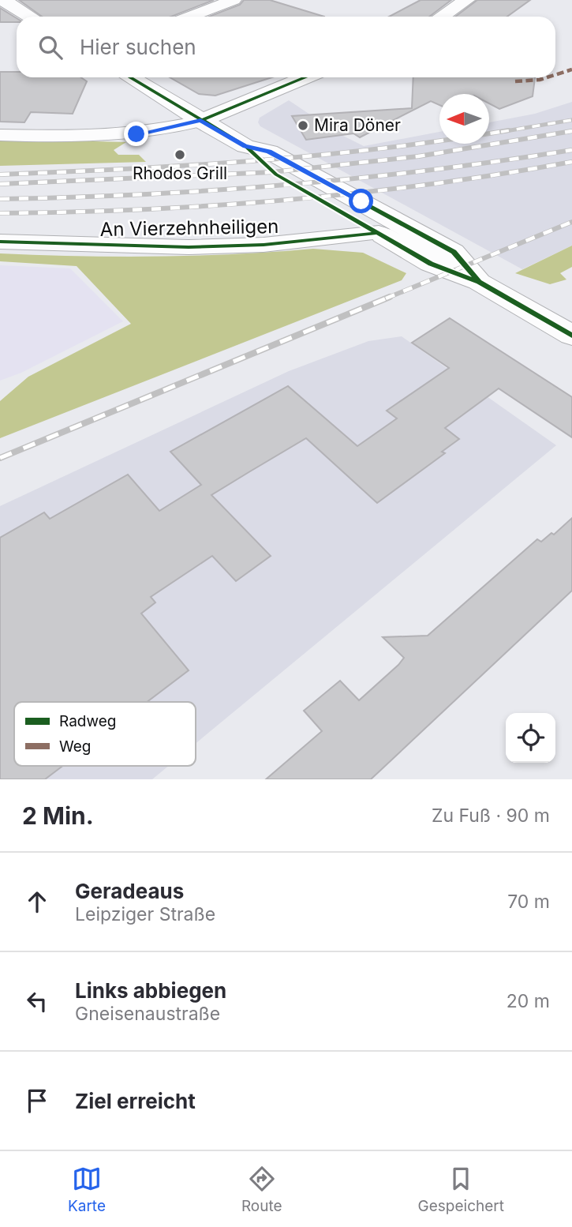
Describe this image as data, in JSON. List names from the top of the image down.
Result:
{
  "streets": {
    "street": ["An Vierzehnheiligen"]
  },
  "places": ["Mira Döner", "Rhodos Grill"],
  "legend": ["Radweg", "Weg"],
  "north": "left",
  "page": {
    "search": "Hier suchen",
    "heading": ["2 Min.", "Zu Fuß · 90 m"],
    "list": [
      ["Geradeaus", "Leipziger Straße", "70 m"],
      ["Links abbiegen", "Gneisenaustraße", "20 m"],
      "Ziel erreicht"
    ],
    "nav": ["Karte", "Route", "Gespeichert"]
  }
}
